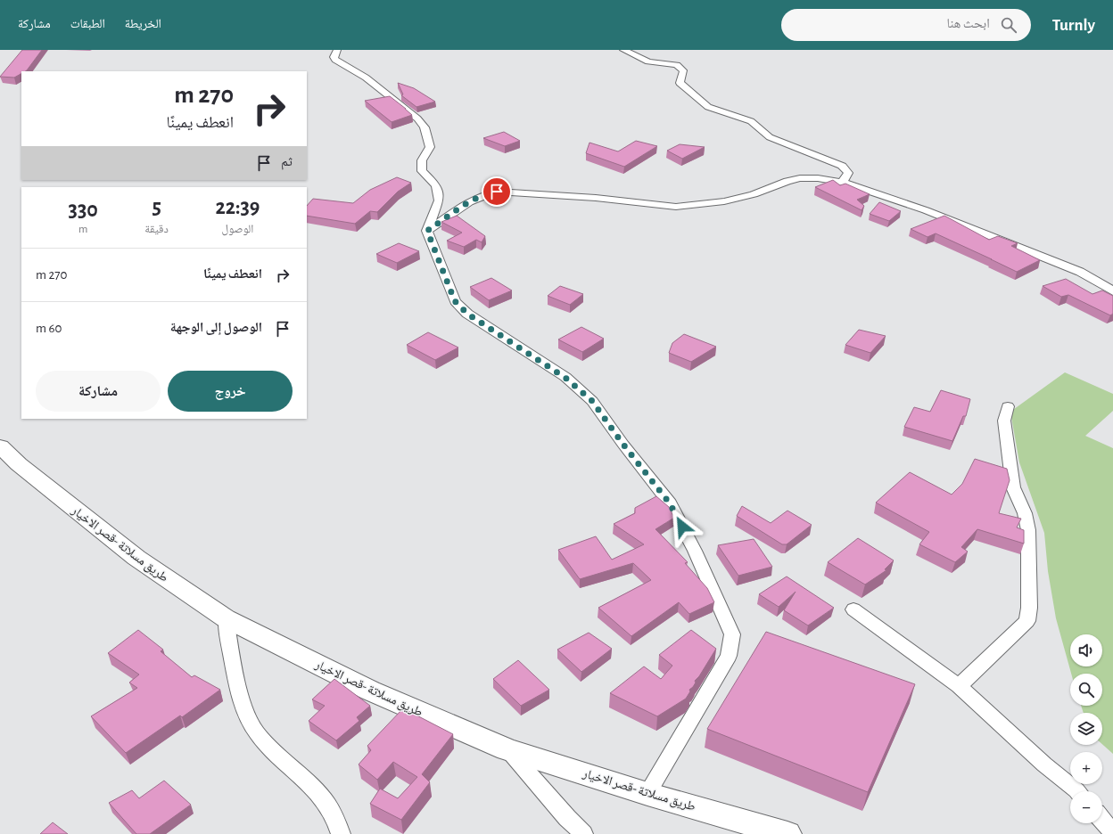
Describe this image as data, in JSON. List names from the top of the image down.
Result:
{
  "streets": {
    "main road": ["طريق مسلاتة -قصر الاخيار"]
  },
  "page": {
    "header": "Turnly",
    "search": "ابحث هنا",
    "nav": ["الخريطة", "الطبقات", "مشاركة"],
    "turn": ["270 m", "انعطف يمينًا"],
    "then": "ثم",
    "eta": [
      "22:39",
      "الوصول",
      "5",
      "دقيقة",
      "330",
      "m"
    ],
    "list": [
      {
        "name": "انعطف يمينًا",
        "value": "270 m"
      },
      {
        "name": "الوصول إلى الوجهة",
        "value": "60 m"
      }
    ],
    "buttons": ["خروج", "مشاركة"],
    "map_buttons": ["+", "−"]
  }
}
